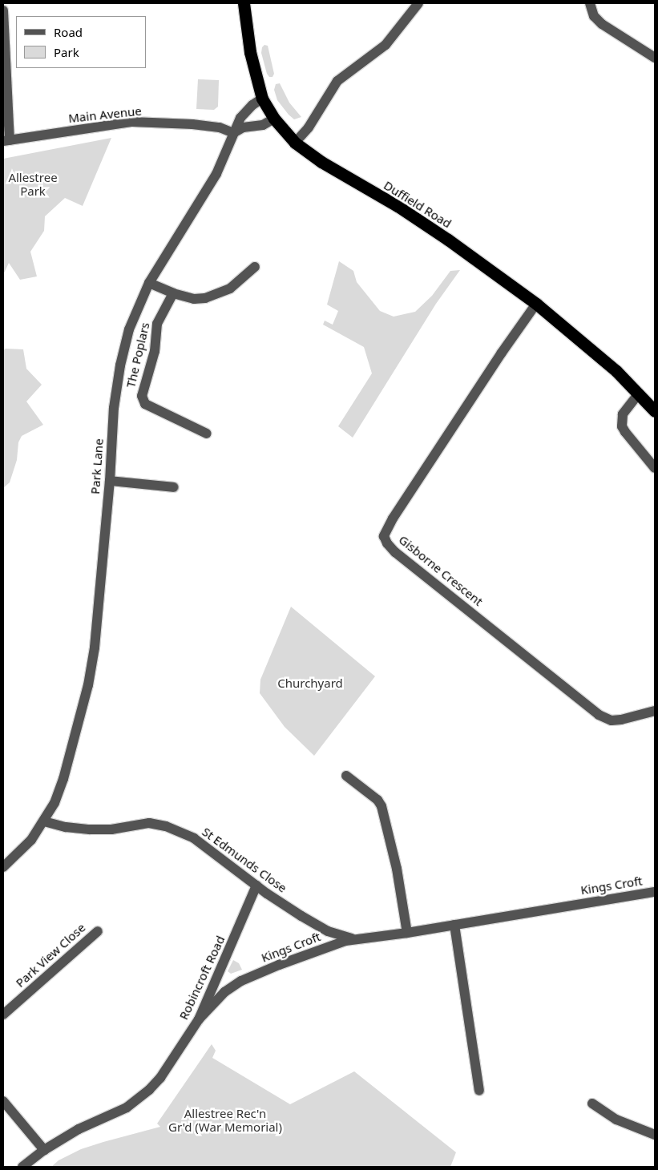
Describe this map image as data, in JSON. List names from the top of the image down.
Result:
{
  "streets": {
    "highway": ["Duffield Road"],
    "street": [
      "Main Avenue",
      "The Poplars",
      "Park Lane",
      "Gisborne Crescent",
      "St Edmunds Close",
      "Kings Croft",
      "Park View Close",
      "Robincroft Road"
    ]
  },
  "crossings": [
    ["Main Avenue", "Park Lane"],
    ["Duffield Road", "Park Lane"],
    ["Duffield Road", "Gisborne Crescent"],
    ["Park Lane", "St Edmunds Close"],
    ["St Edmunds Close", "Kings Croft"],
    ["St Edmunds Close", "Robincroft Road"],
    ["Kings Croft", "Robincroft Road"]
  ],
  "parks": ["Allestree Park", "Churchyard", "Allestree Rec'n Gr'd (War Memorial)"],
  "legend": ["Road", "Park"]
}
